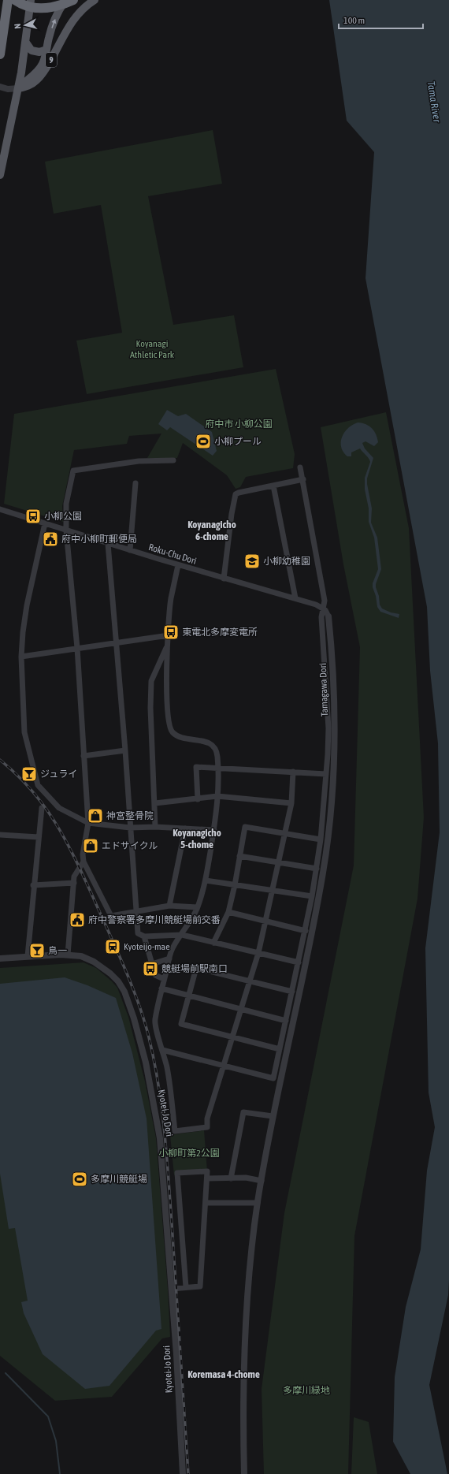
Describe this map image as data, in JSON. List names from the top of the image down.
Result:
{
  "streets": {
    "main road": ["9"],
    "street": ["Roku-Chu Dori", "Tamagawa Dori", "Kyotei-Jo Dori"]
  },
  "crossings": [
    ["Roku-Chu Dori", "Tamagawa Dori"]
  ],
  "districts": ["Koyanagicho 6-chome", "Koyanagicho 5-chome", "Koremasa 4-chome"],
  "water": ["Tama River"],
  "parks": [
    "Koyanagi Athletic Park",
    "府中市 小柳公園",
    "小柳町第2公園",
    "多摩川緑地"
  ],
  "places": {
    "sports": ["小柳プール", "多摩川競艇場"],
    "bus stop": ["小柳公園", "東電北多摩変電所", "競艇場前駅南口"],
    "public building": ["府中小柳町郵便局", "府中警察署多摩川競艇場前交番"],
    "school or university": ["小柳幼稚園"],
    "bar": ["ジュライ", "鳥一"],
    "shop": ["神宮整骨院", "エドサイクル"],
    "station": ["Kyoteijo-mae"]
  },
  "scale_bar": "100 m",
  "north": "left"
}
